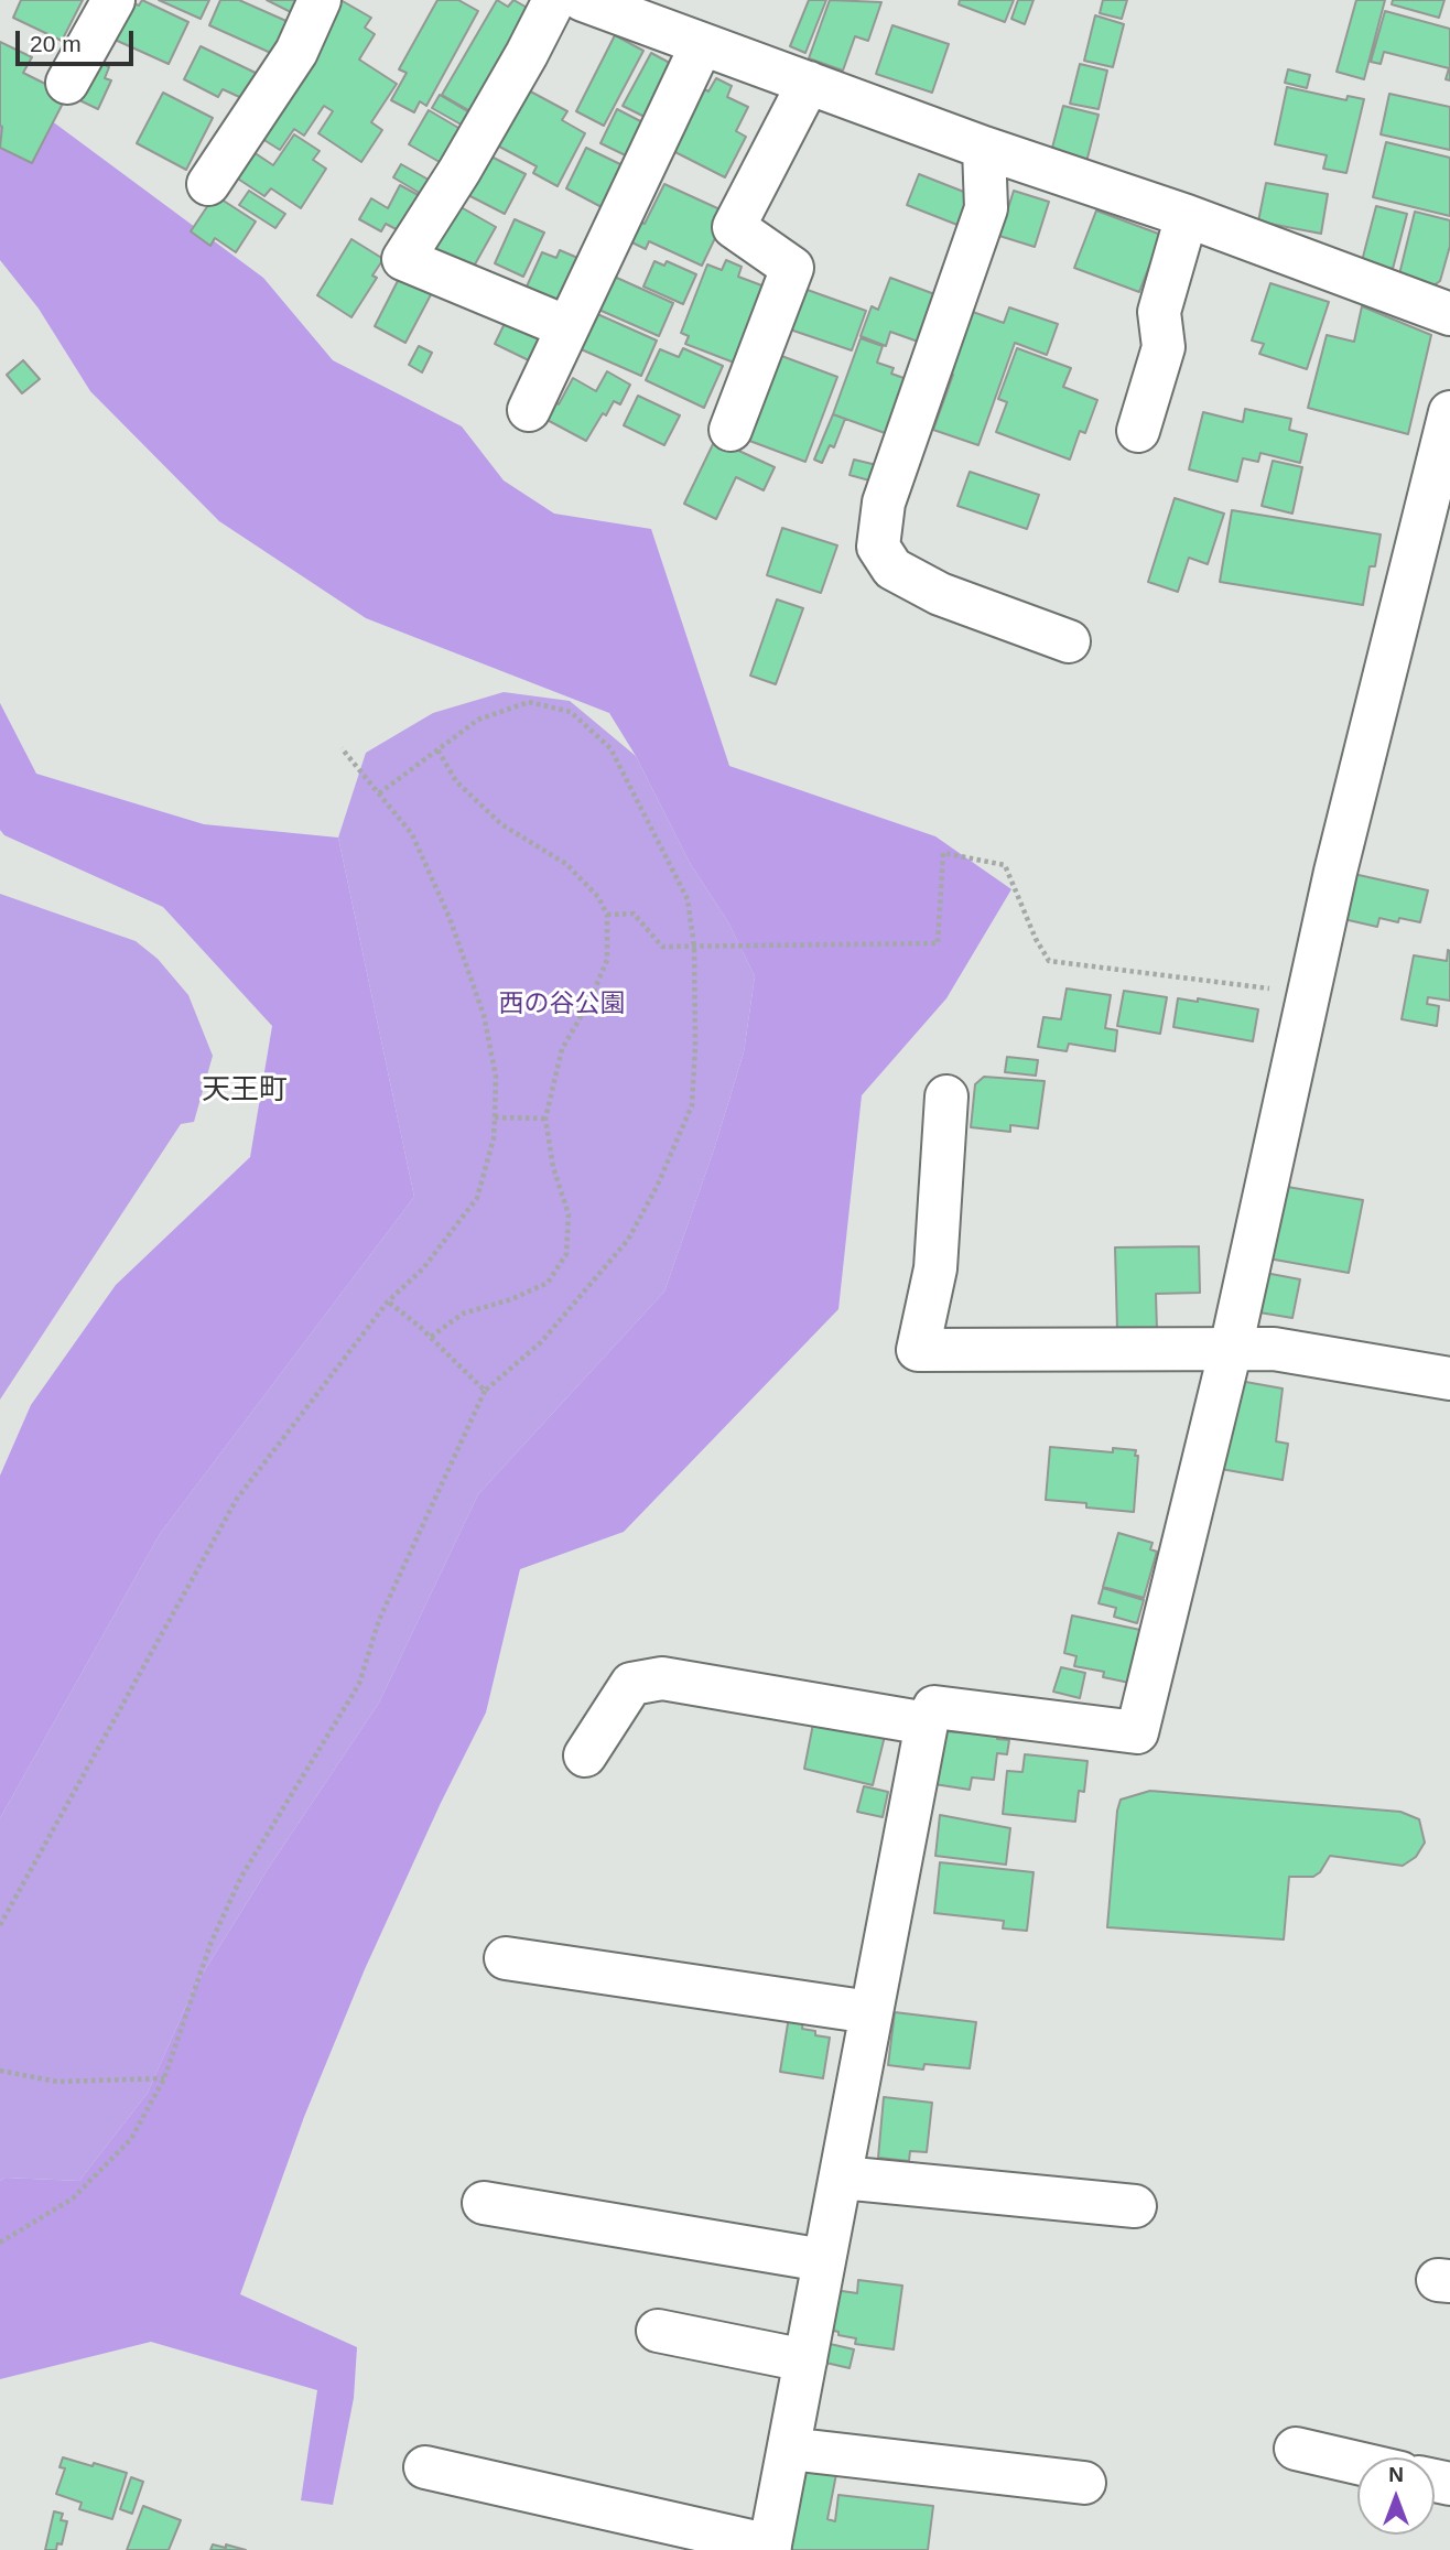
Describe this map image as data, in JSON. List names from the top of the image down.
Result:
{
  "districts": ["天王町"],
  "parks": ["西の谷公園"],
  "scale_bar": "20 m",
  "north": "top"
}
